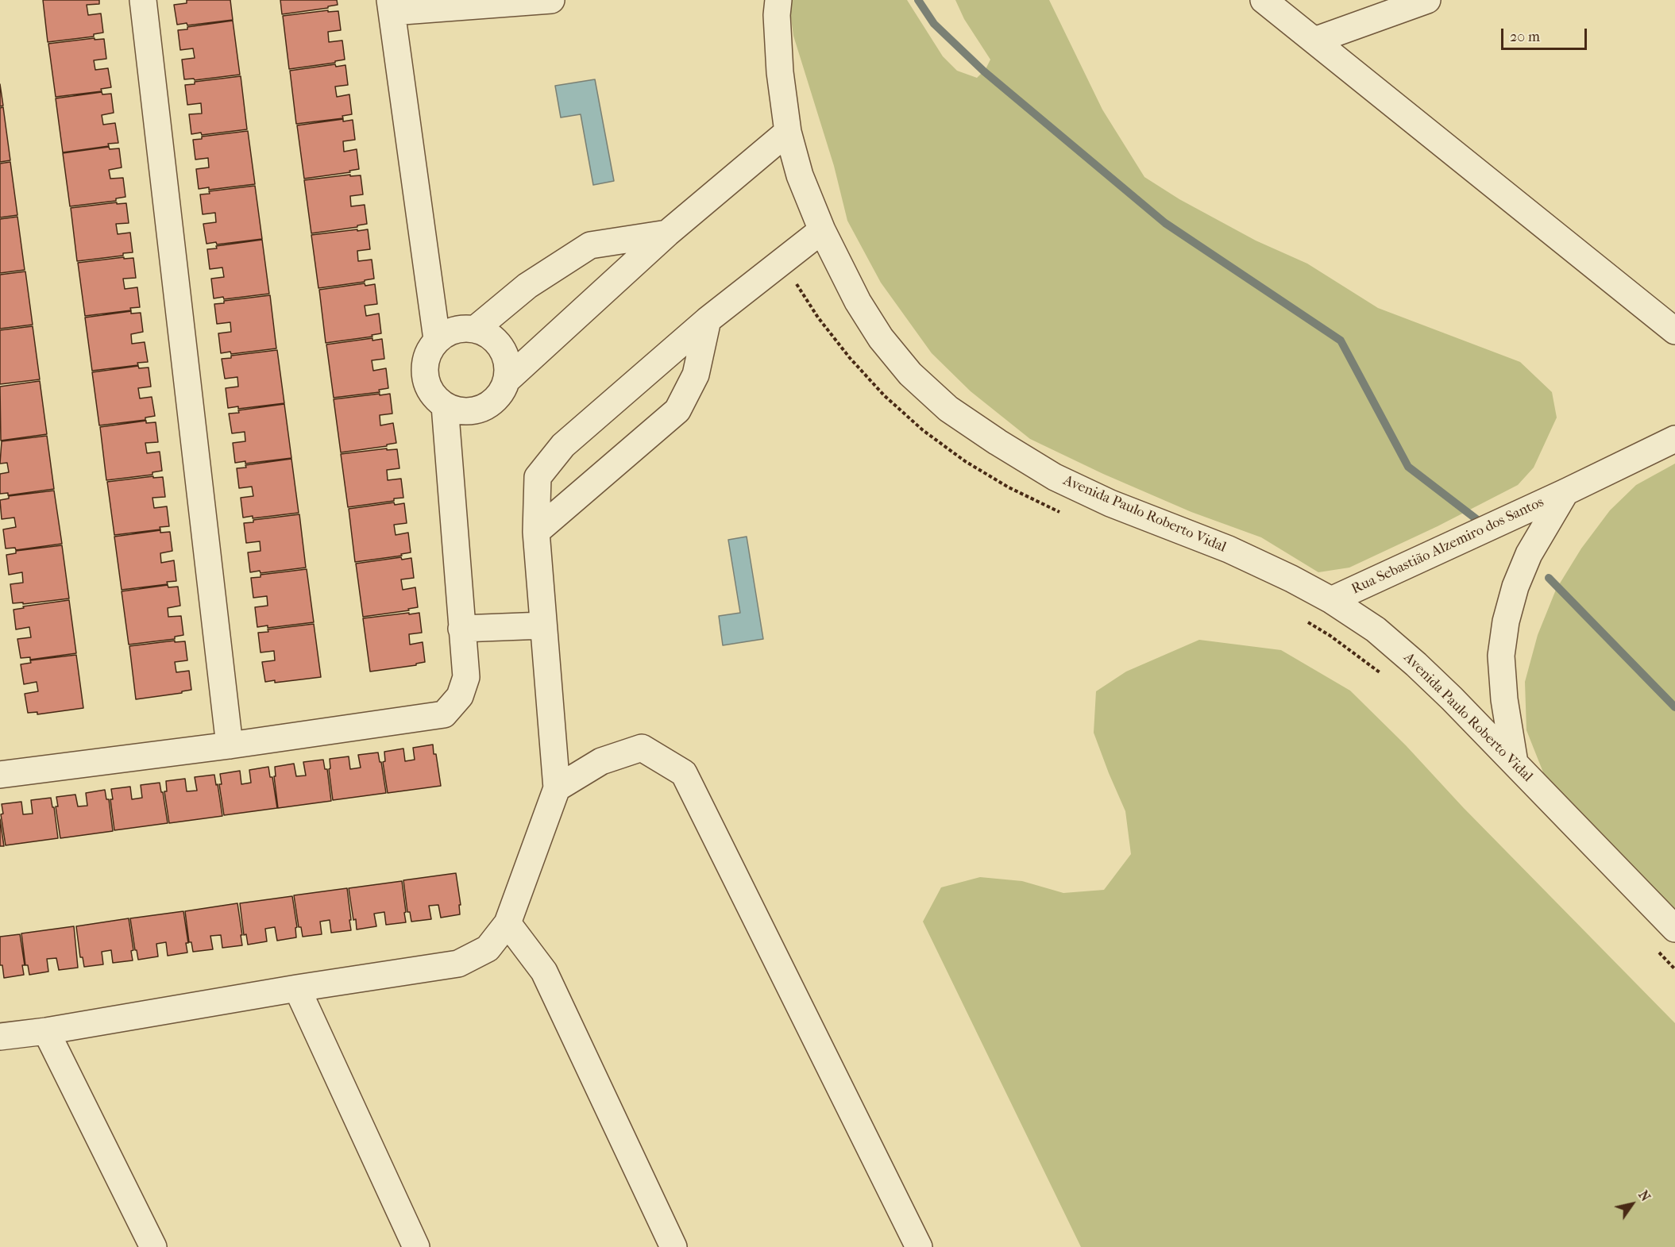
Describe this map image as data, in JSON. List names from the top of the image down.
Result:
{
  "streets": {
    "street": ["Avenida Paulo Roberto Vidal", "Rua Sebastião Alzemiro dos Santos"]
  },
  "crossings": [
    ["Avenida Paulo Roberto Vidal", "Rua Sebastião Alzemiro dos Santos"]
  ],
  "scale_bar": "20 m",
  "north": "top right"
}
